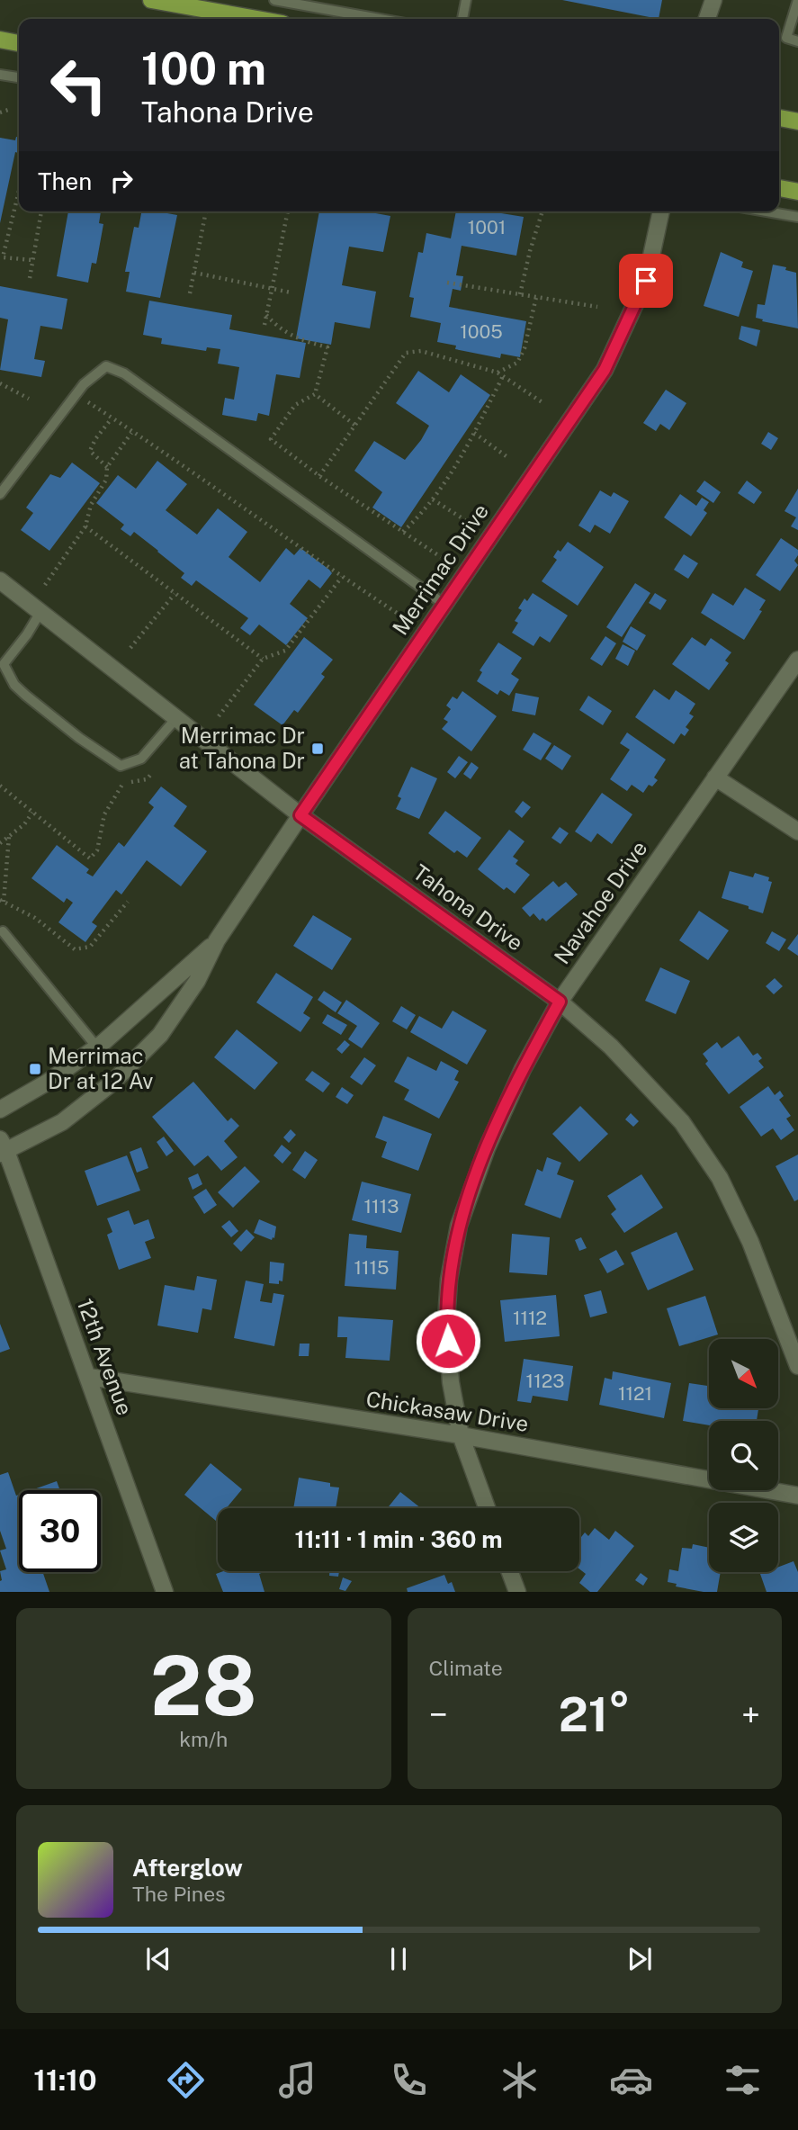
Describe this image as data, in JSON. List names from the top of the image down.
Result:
{
  "streets": {
    "street": [
      "Merrimac Drive",
      "Navahoe Drive",
      "Tahona Drive",
      "12th Avenue",
      "Chickasaw Drive"
    ]
  },
  "crossings": [
    ["Merrimac Drive", "Tahona Drive"],
    ["Merrimac Drive", "12th Avenue"],
    ["Navahoe Drive", "Tahona Drive"],
    ["Navahoe Drive", "Chickasaw Drive"],
    ["12th Avenue", "Chickasaw Drive"]
  ],
  "places": {
    "transit": ["Merrimac Dr at Tahona Dr", "Merrimac Dr at 12 Av"]
  },
  "house_numbers": [
    "1001",
    "1005",
    "1113",
    "1115",
    "1112",
    "1123",
    "1121"
  ],
  "north": "bottom right",
  "page": {
    "turn": ["100 m", "Tahona Drive"],
    "then": "Then",
    "limit": "30",
    "trip": "11:11 · 1 min · 360 m",
    "tile": [
      ["28", "km/h"],
      "Climate"
    ],
    "heat": ["−", "21°", "+"],
    "song": ["Afterglow", "The Pines"],
    "tabs": "11:10"
  }
}
